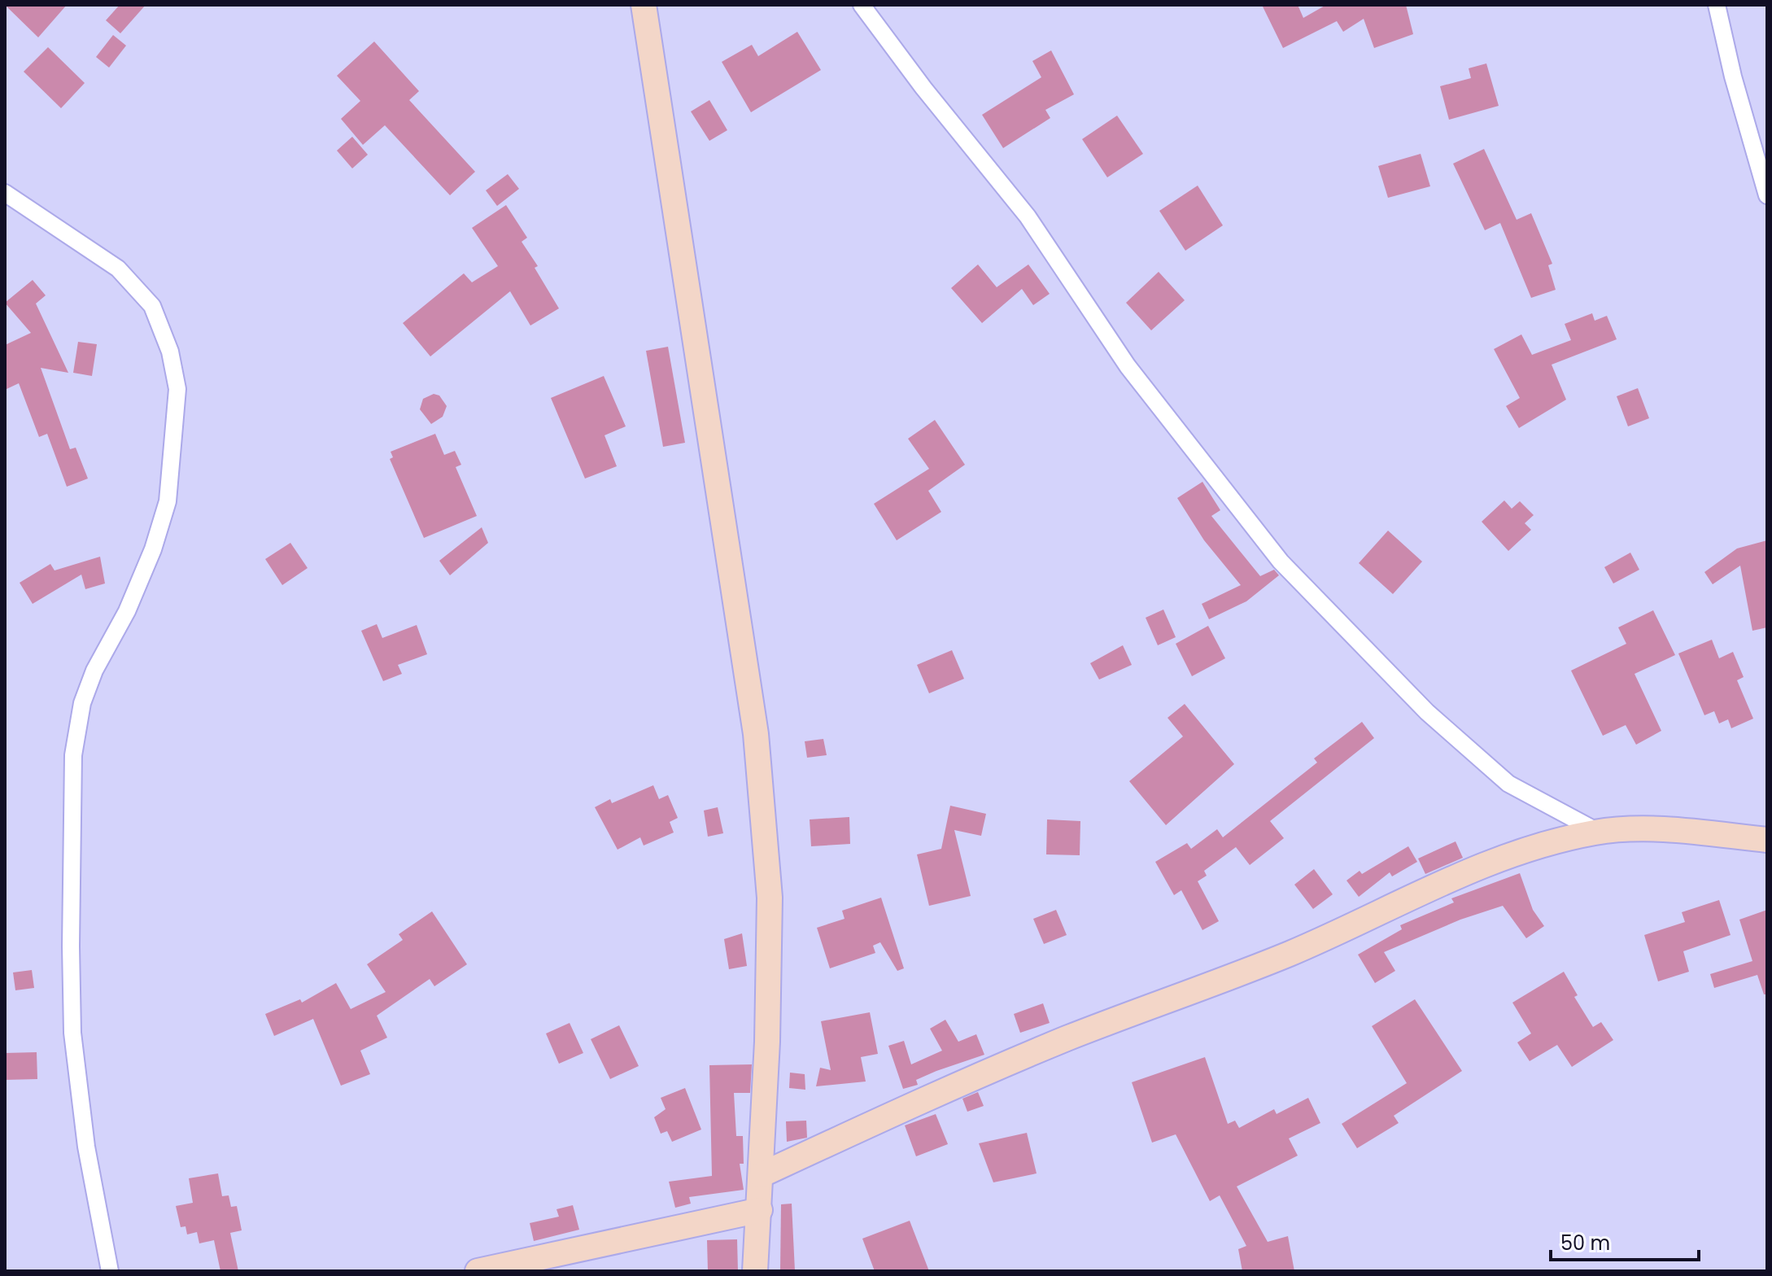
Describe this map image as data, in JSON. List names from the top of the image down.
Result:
{
  "scale_bar": "50 m"
}
